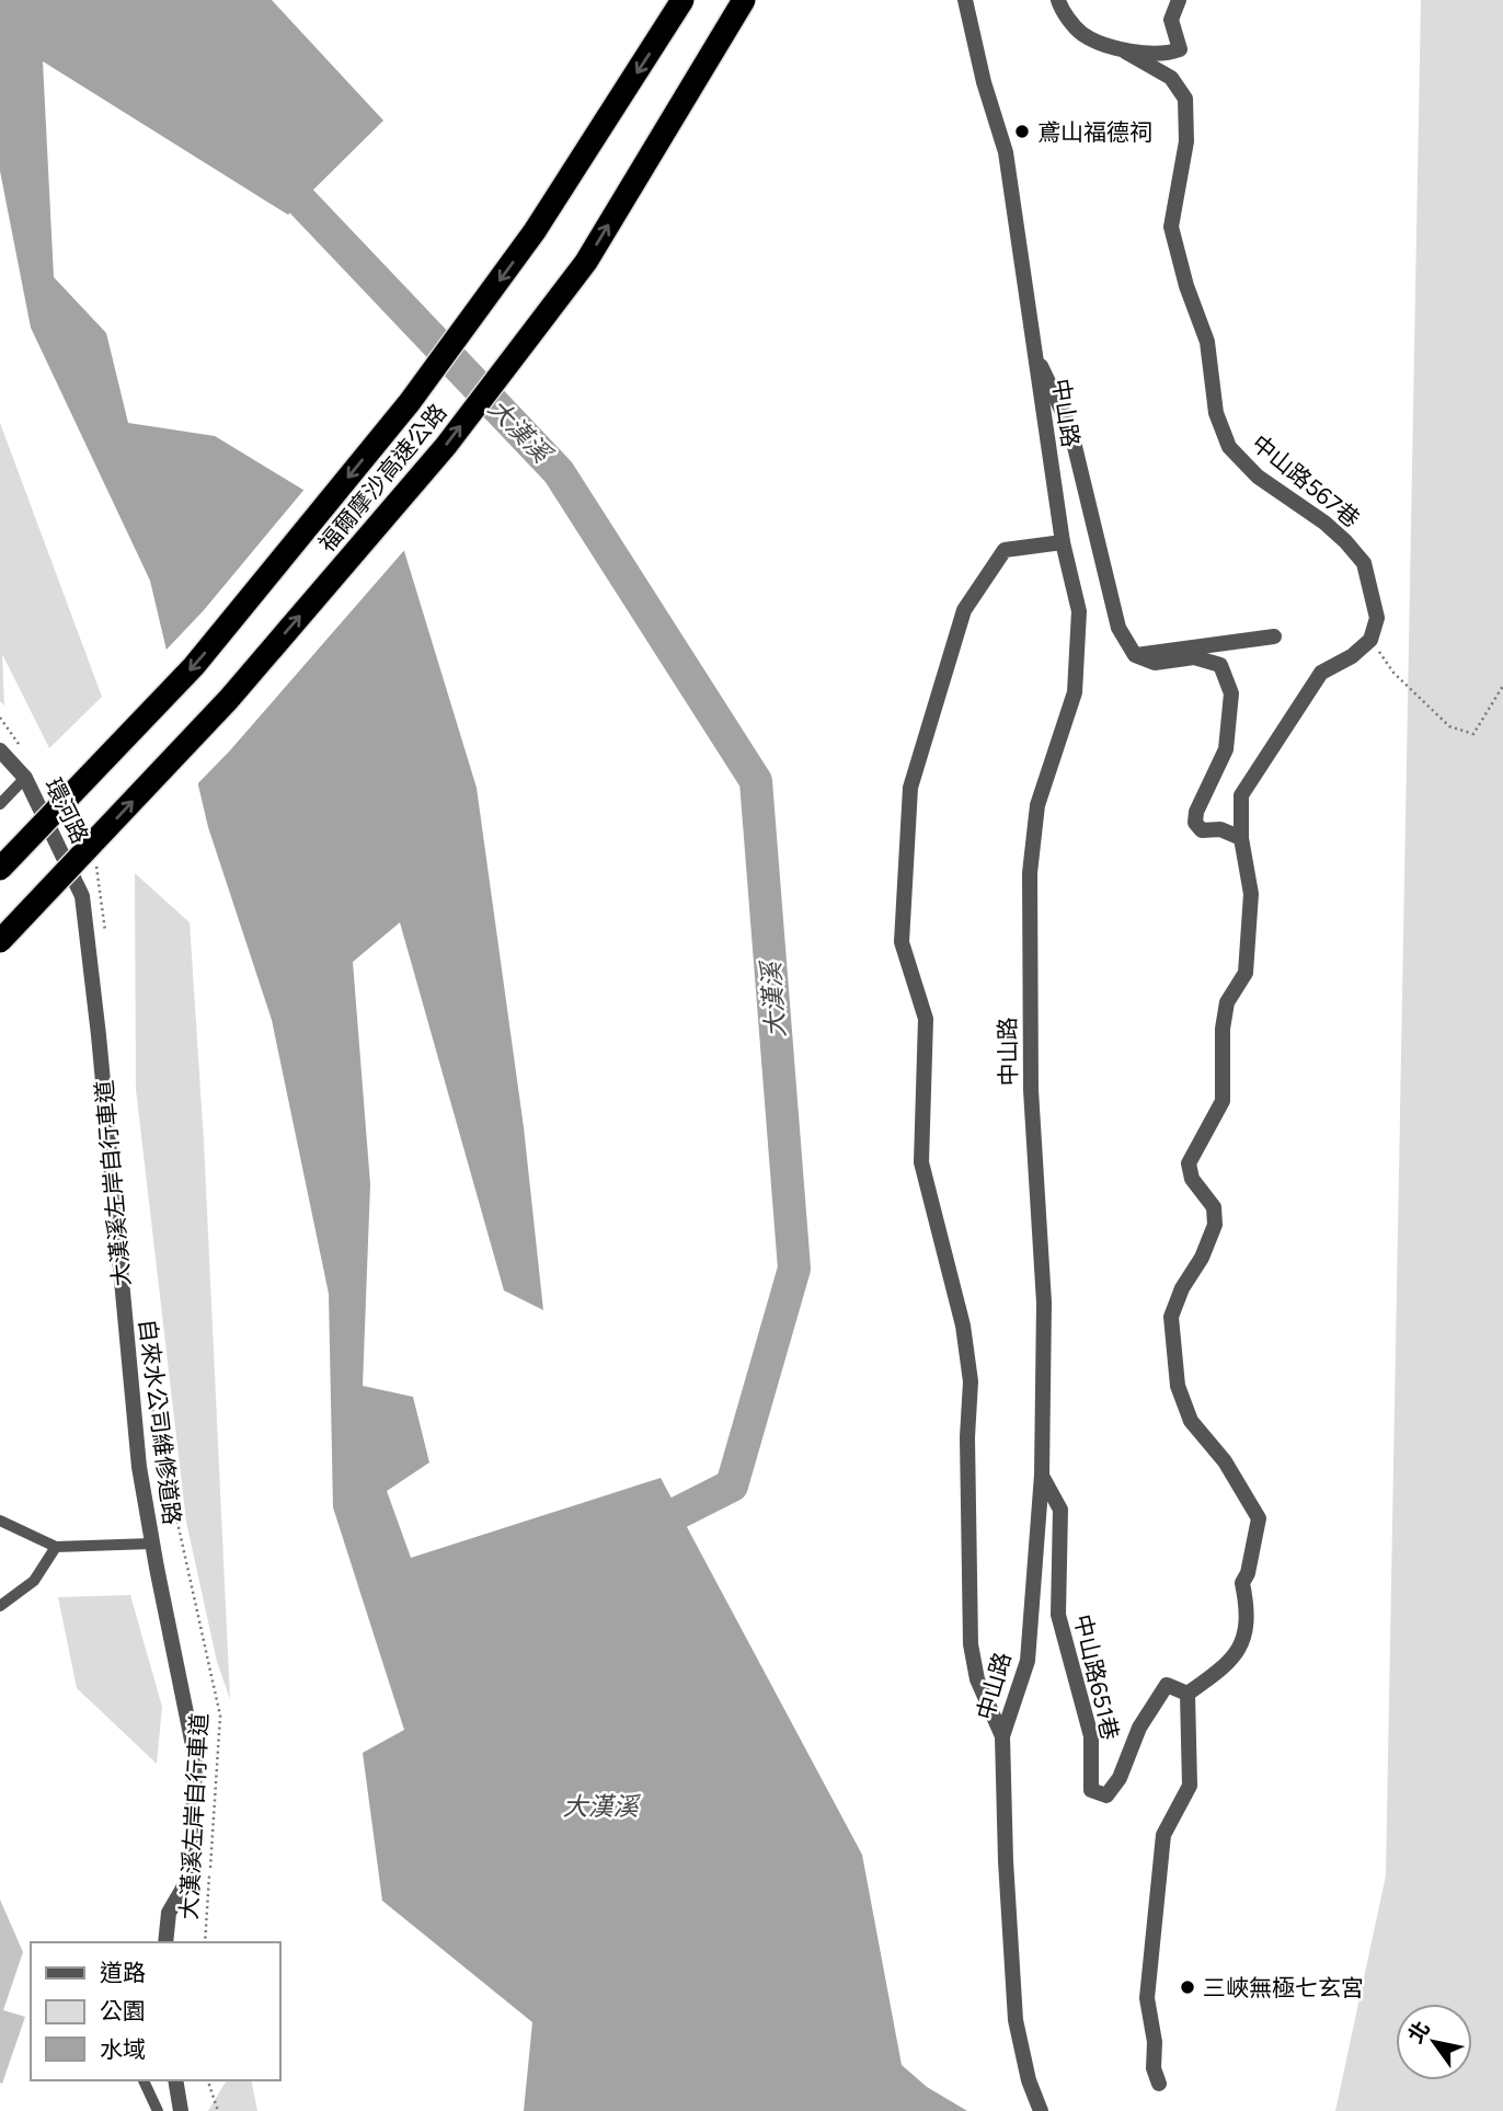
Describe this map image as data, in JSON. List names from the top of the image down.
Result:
{
  "streets": {
    "highway": ["福爾摩沙高速公路"],
    "street": [
      "中山路",
      "中山路567巷",
      "環河路",
      "自來水公司維修道路",
      "中山路651巷"
    ],
    "path": ["大漢溪左岸自行車道"]
  },
  "crossings": [
    ["中山路", "中山路651巷"],
    ["環河路", "自來水公司維修道路"]
  ],
  "water": ["大漢溪"],
  "places": ["鳶山福德祠", "三峽無極七玄宮"],
  "legend": ["道路", "公園", "水域"],
  "north": "top left"
}
